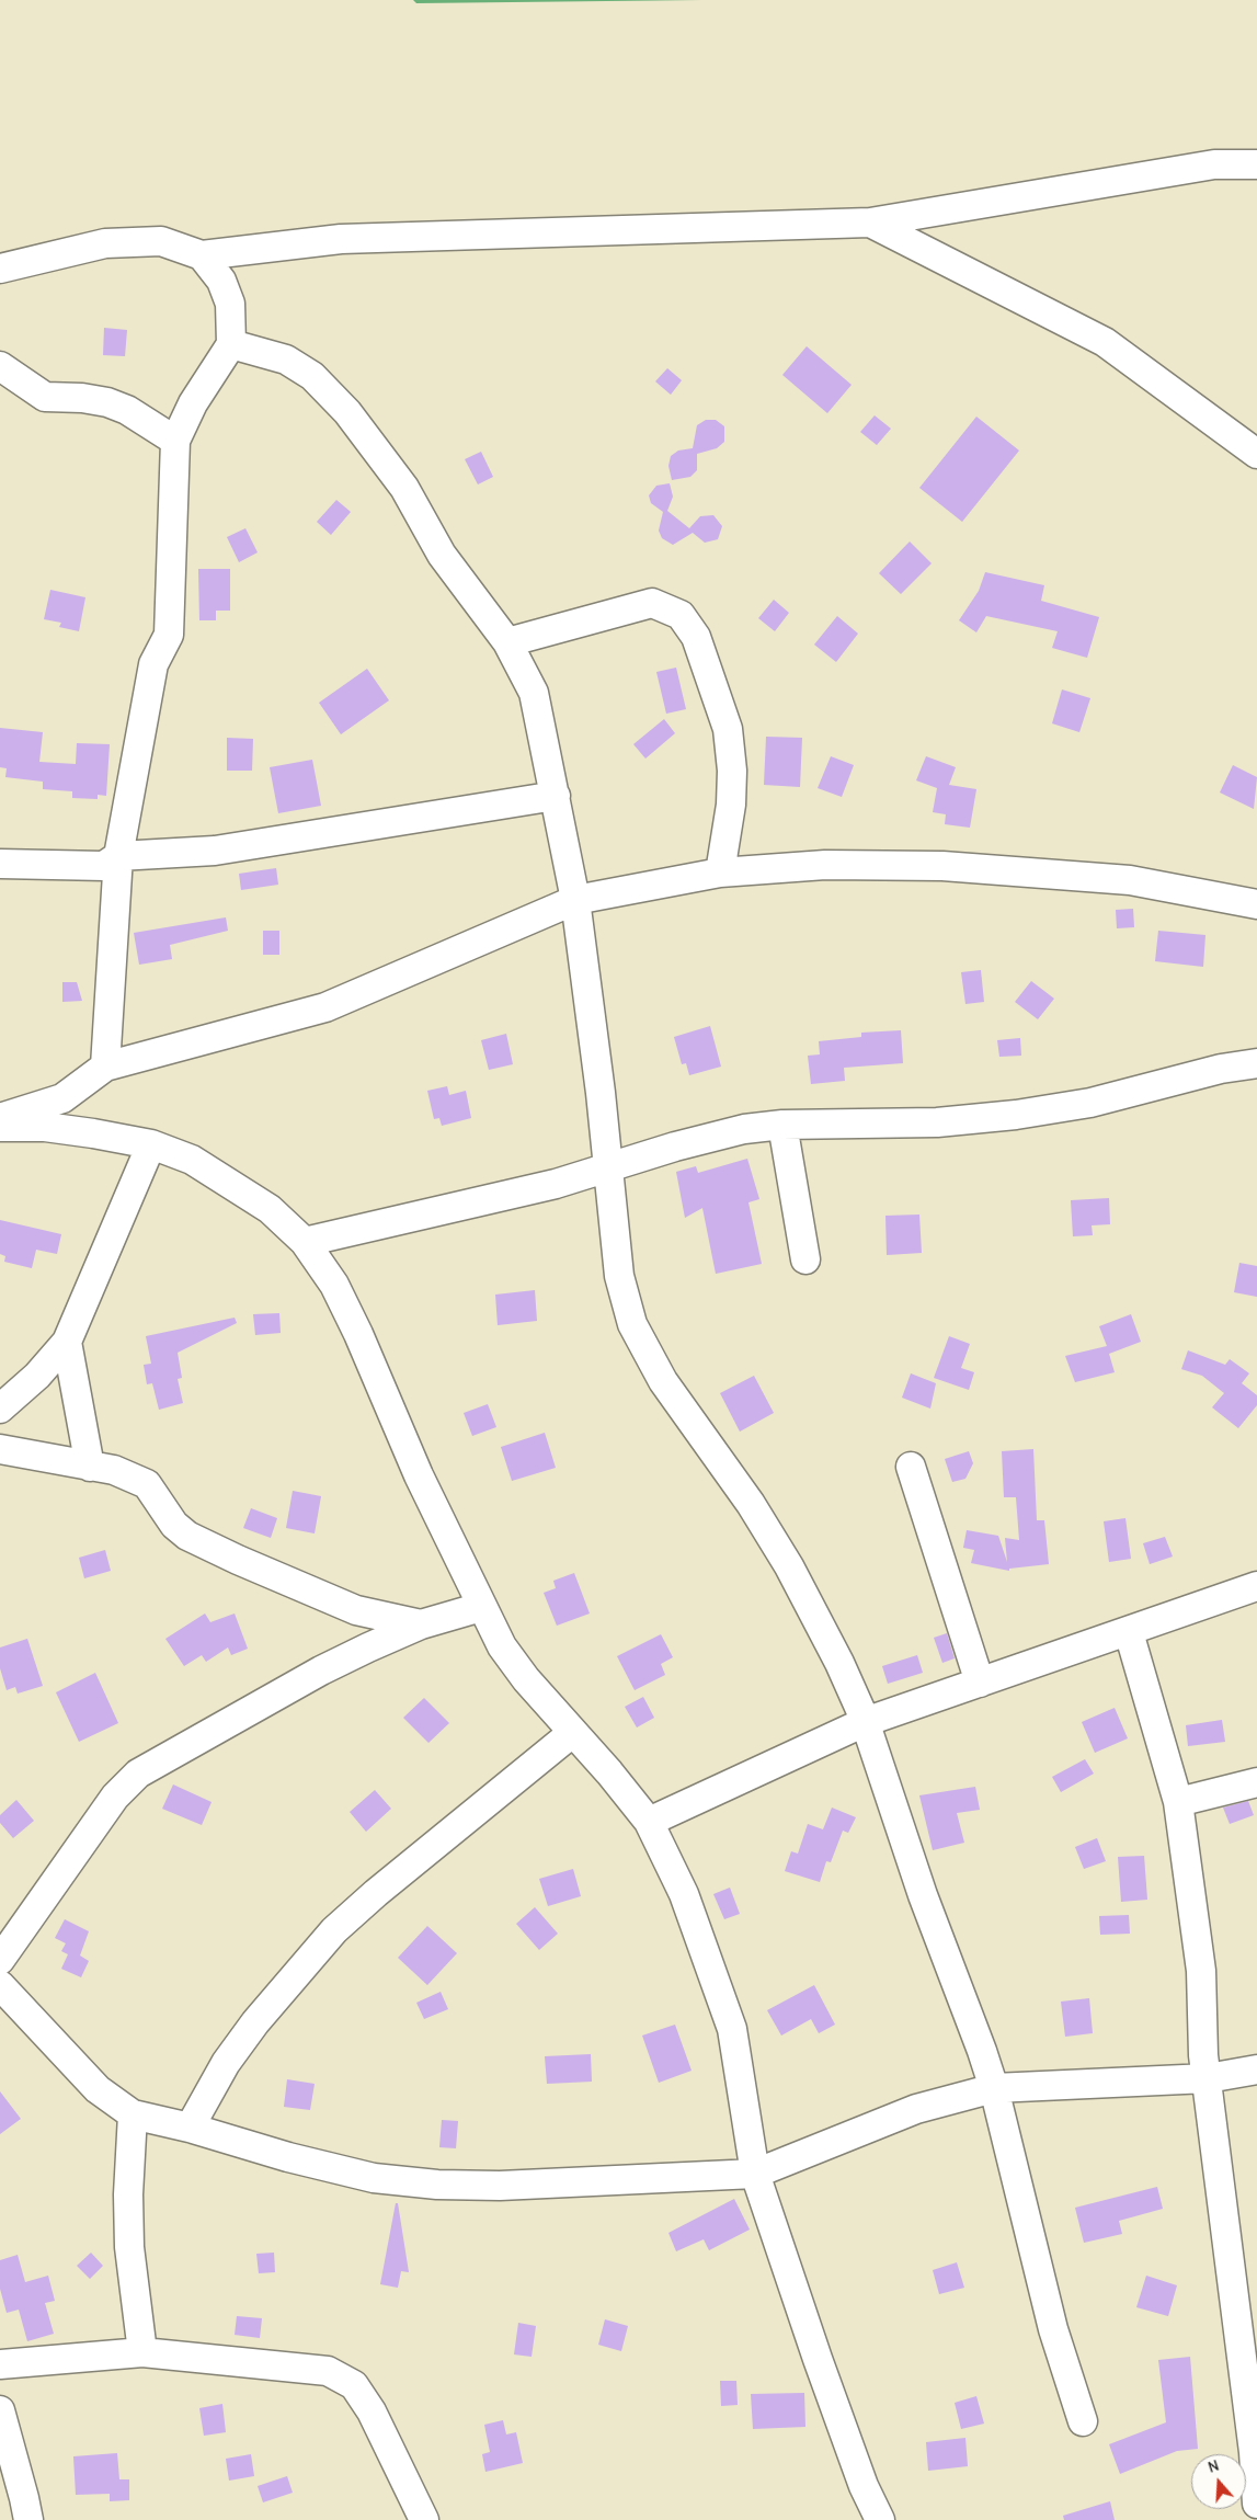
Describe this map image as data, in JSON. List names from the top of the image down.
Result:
{
  "north": "top"
}
